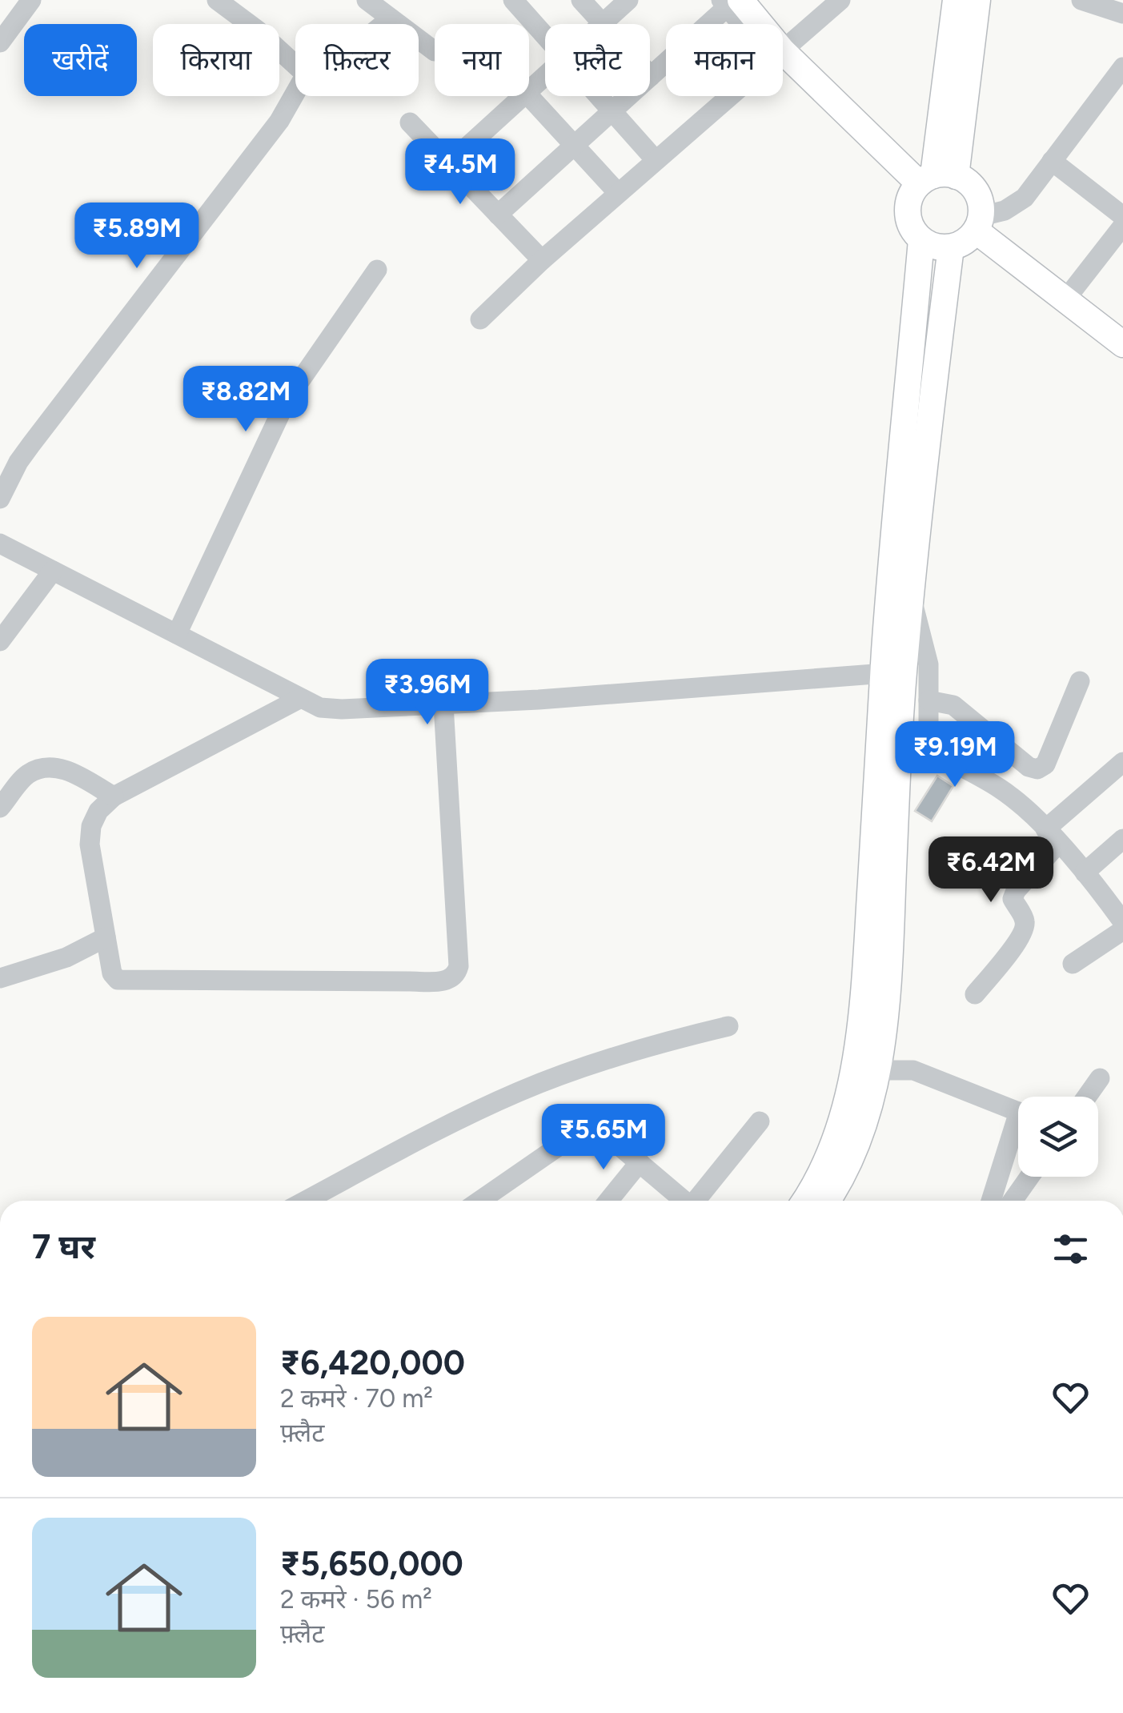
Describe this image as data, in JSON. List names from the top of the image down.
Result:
{
  "page": {
    "chip": [
      "खरीदें",
      "किराया",
      "फ़िल्टर",
      "नया",
      "फ़्लैट",
      "मकान"
    ],
    "price": [
      "₹4.5M",
      "₹5.89M",
      "₹8.82M",
      "₹3.96M",
      "₹9.19M",
      "₹6.42M",
      "₹5.65M"
    ],
    "heading": "7 घर",
    "list": [
      {
        "name": "₹6,420,000",
        "note": "2 कमरे · 70 m² · फ़्लैट"
      },
      {
        "name": "₹5,650,000",
        "note": "2 कमरे · 56 m² · फ़्लैट"
      }
    ]
  }
}
